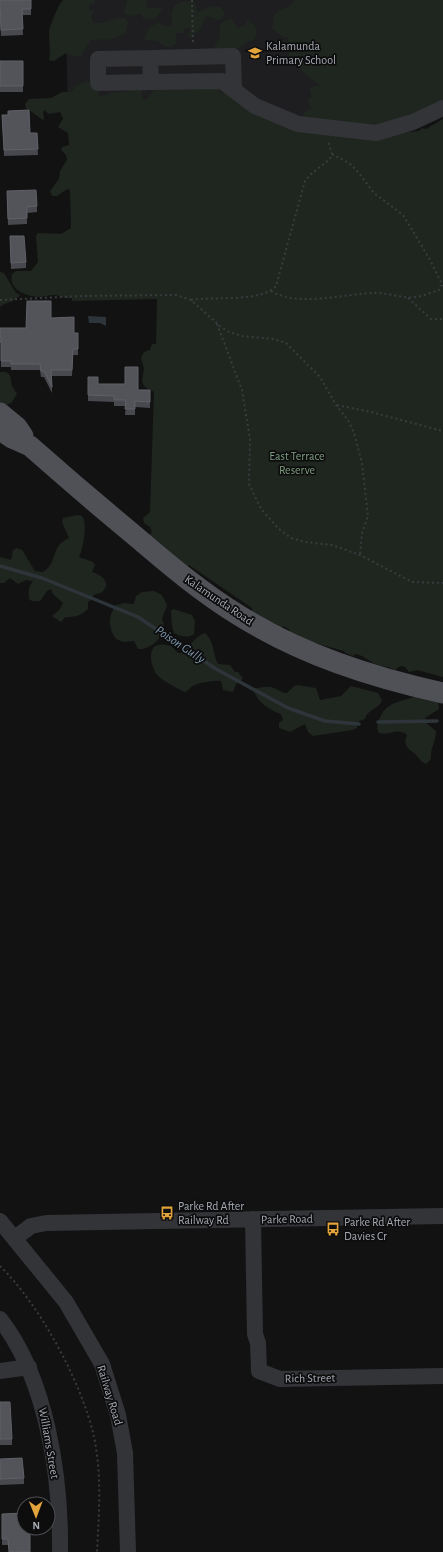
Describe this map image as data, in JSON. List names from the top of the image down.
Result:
{
  "streets": {
    "main road": ["Kalamunda Road"],
    "street": [
      "Parke Road",
      "Rich Street",
      "Railway Road",
      "Williams Street"
    ]
  },
  "crossings": [
    ["Parke Road", "Rich Street"],
    ["Parke Road", "Railway Road"]
  ],
  "water": ["Poison Gully"],
  "parks": ["East Terrace Reserve"],
  "places": {
    "school or university": ["Kalamunda Primary School"],
    "bus stop": ["Parke Rd After Railway Rd", "Parke Rd After Davies Cr"]
  },
  "north": "bottom"
}
